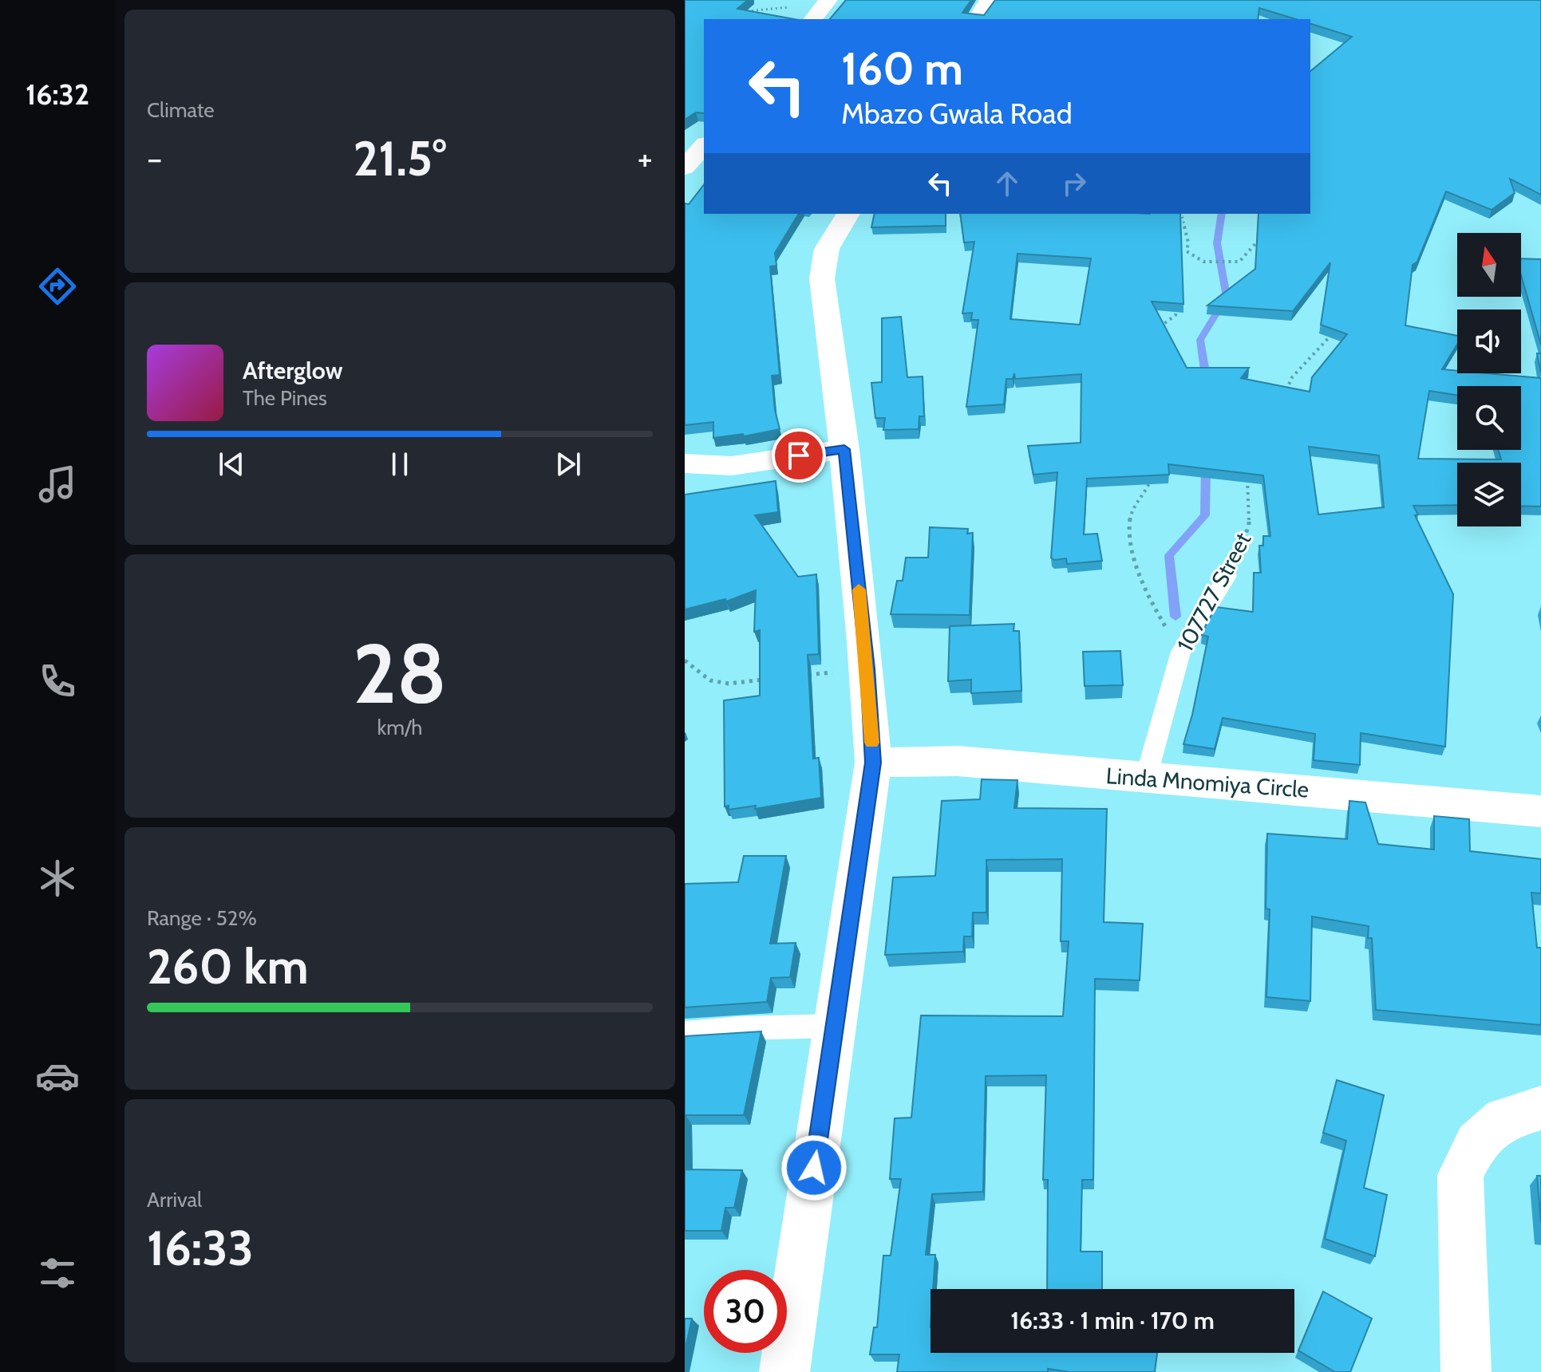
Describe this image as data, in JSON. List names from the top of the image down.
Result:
{
  "streets": {
    "street": ["Linda Mnomiya Circle"],
    "lane": ["107727 Street"]
  },
  "crossings": [
    ["107727 Street", "Linda Mnomiya Circle"]
  ],
  "north": "top",
  "page": {
    "tabs": "16:32",
    "tile": [
      "Climate",
      ["28", "km/h"],
      ["Range · 52%", "260 km"],
      ["Arrival", "16:33"]
    ],
    "turn": ["160 m", "Mbazo Gwala Road"],
    "heat": ["−", "21.5°", "+"],
    "song": ["Afterglow", "The Pines"],
    "limit": "30",
    "trip": "16:33 · 1 min · 170 m"
  }
}
